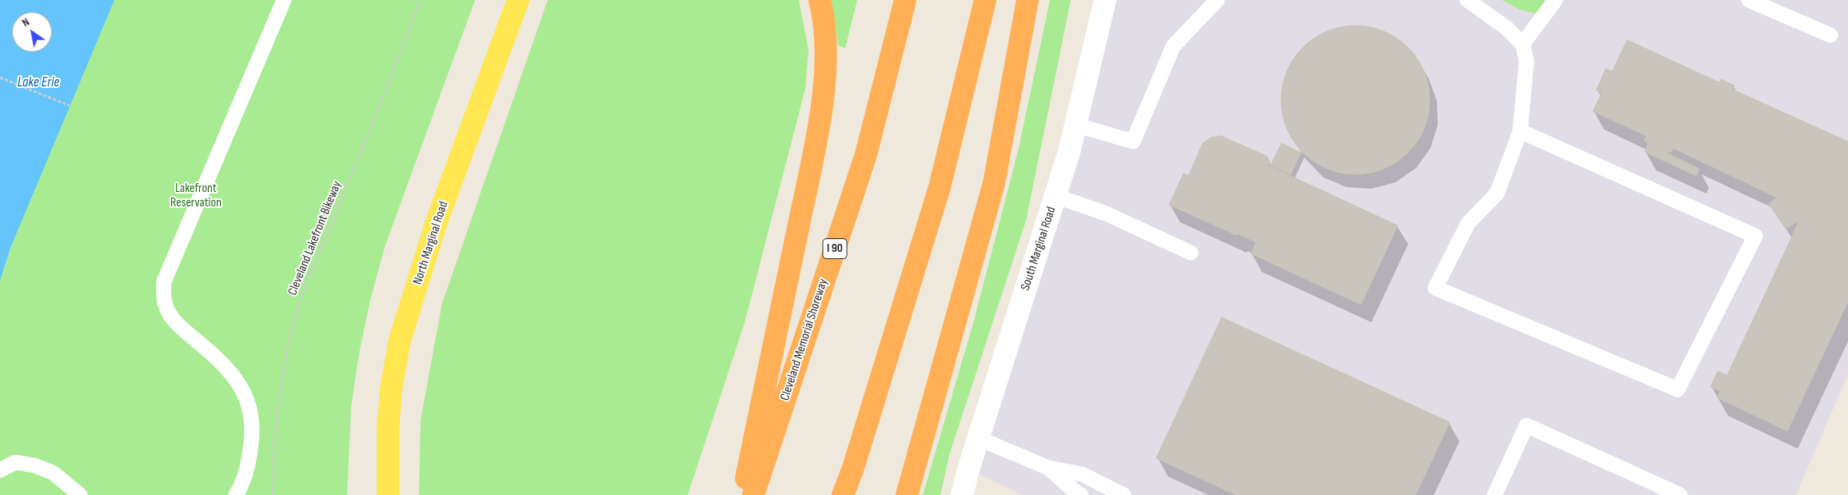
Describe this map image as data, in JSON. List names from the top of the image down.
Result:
{
  "streets": {
    "highway": ["I 90", "Cleveland Memorial Shoreway"],
    "main road": ["North Marginal Road"],
    "street": ["South Marginal Road"],
    "path": ["Cleveland Lakefront Bikeway"]
  },
  "water": ["Lake Erie"],
  "parks": ["Lakefront Reservation"],
  "north": "top left"
}
